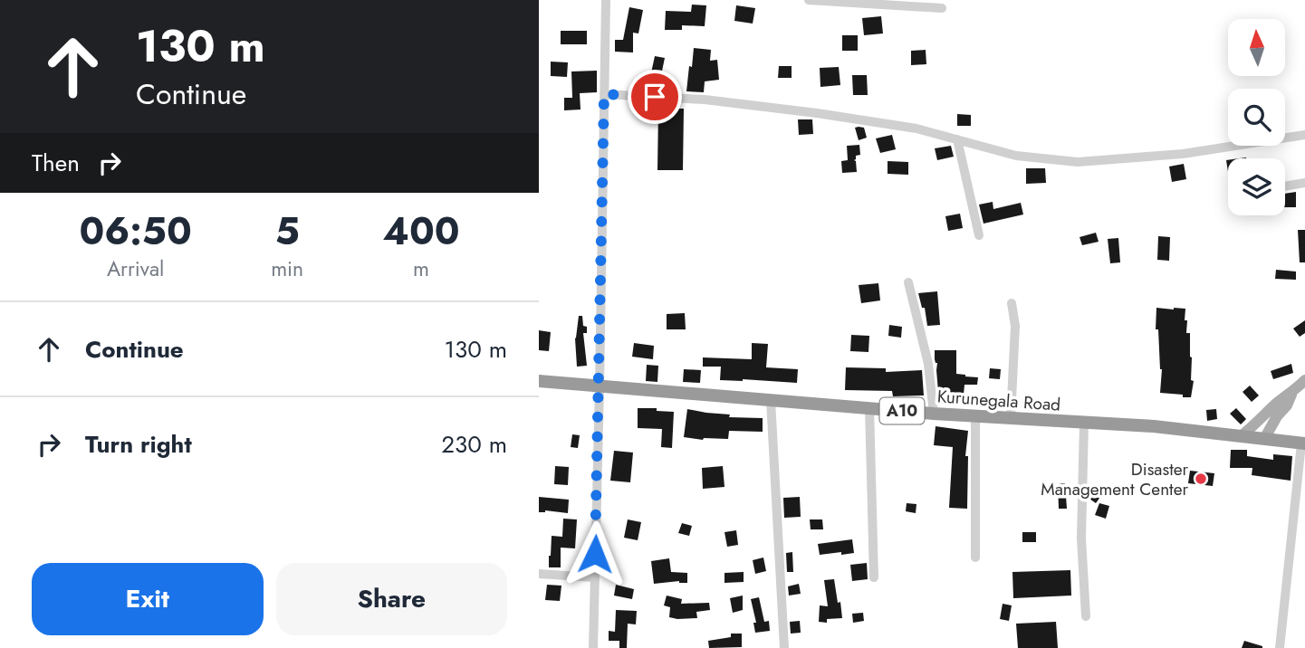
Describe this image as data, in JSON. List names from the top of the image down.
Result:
{
  "streets": {
    "highway": ["Kurunegala Road", "A10"]
  },
  "places": ["Disaster Management Center"],
  "north": "top",
  "page": {
    "turn": ["130 m", "Continue"],
    "then": "Then",
    "eta": [
      "06:50",
      "Arrival",
      "5",
      "min",
      "400",
      "m"
    ],
    "list": [
      {
        "name": "Continue",
        "value": "130 m"
      },
      {
        "name": "Turn right",
        "value": "230 m"
      }
    ],
    "buttons": ["Exit", "Share"]
  }
}
